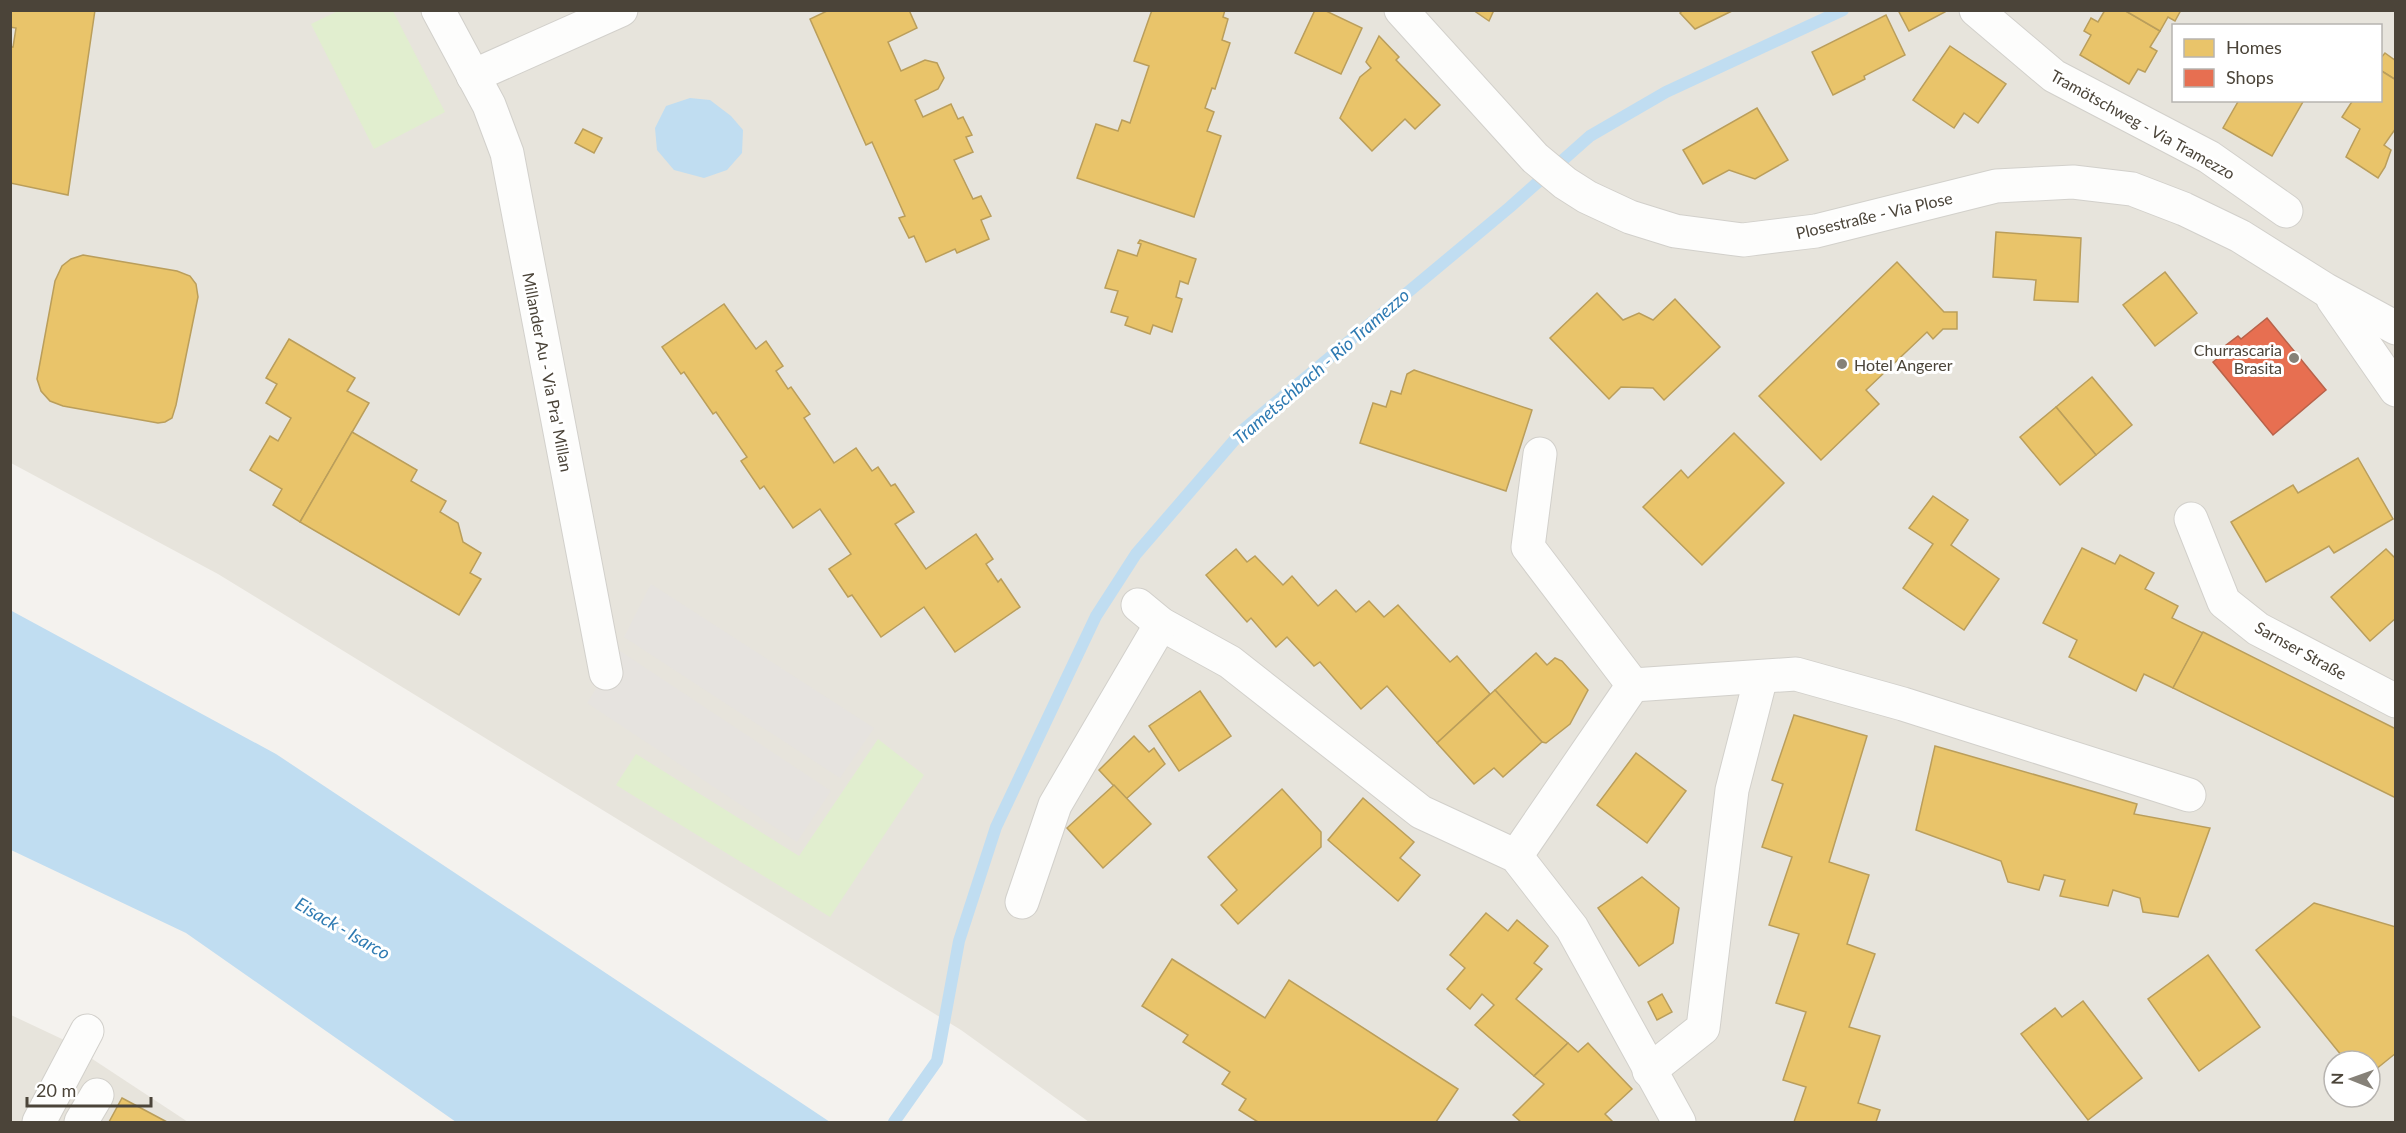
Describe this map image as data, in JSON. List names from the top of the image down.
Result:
{
  "streets": {
    "street": [
      "Tramötschweg - Via Tramezzo",
      "Plosestraße - Via Plose",
      "Millander Au - Via Pra' Millan",
      "Sarnser Straße"
    ]
  },
  "water": ["Trametschbach - Rio Tramezzo", "Eisack - Isarco"],
  "places": ["Churrascaria Brasita", "Hotel Angerer"],
  "legend": ["Homes", "Shops"],
  "scale_bar": "20 m",
  "north": "left"
}
